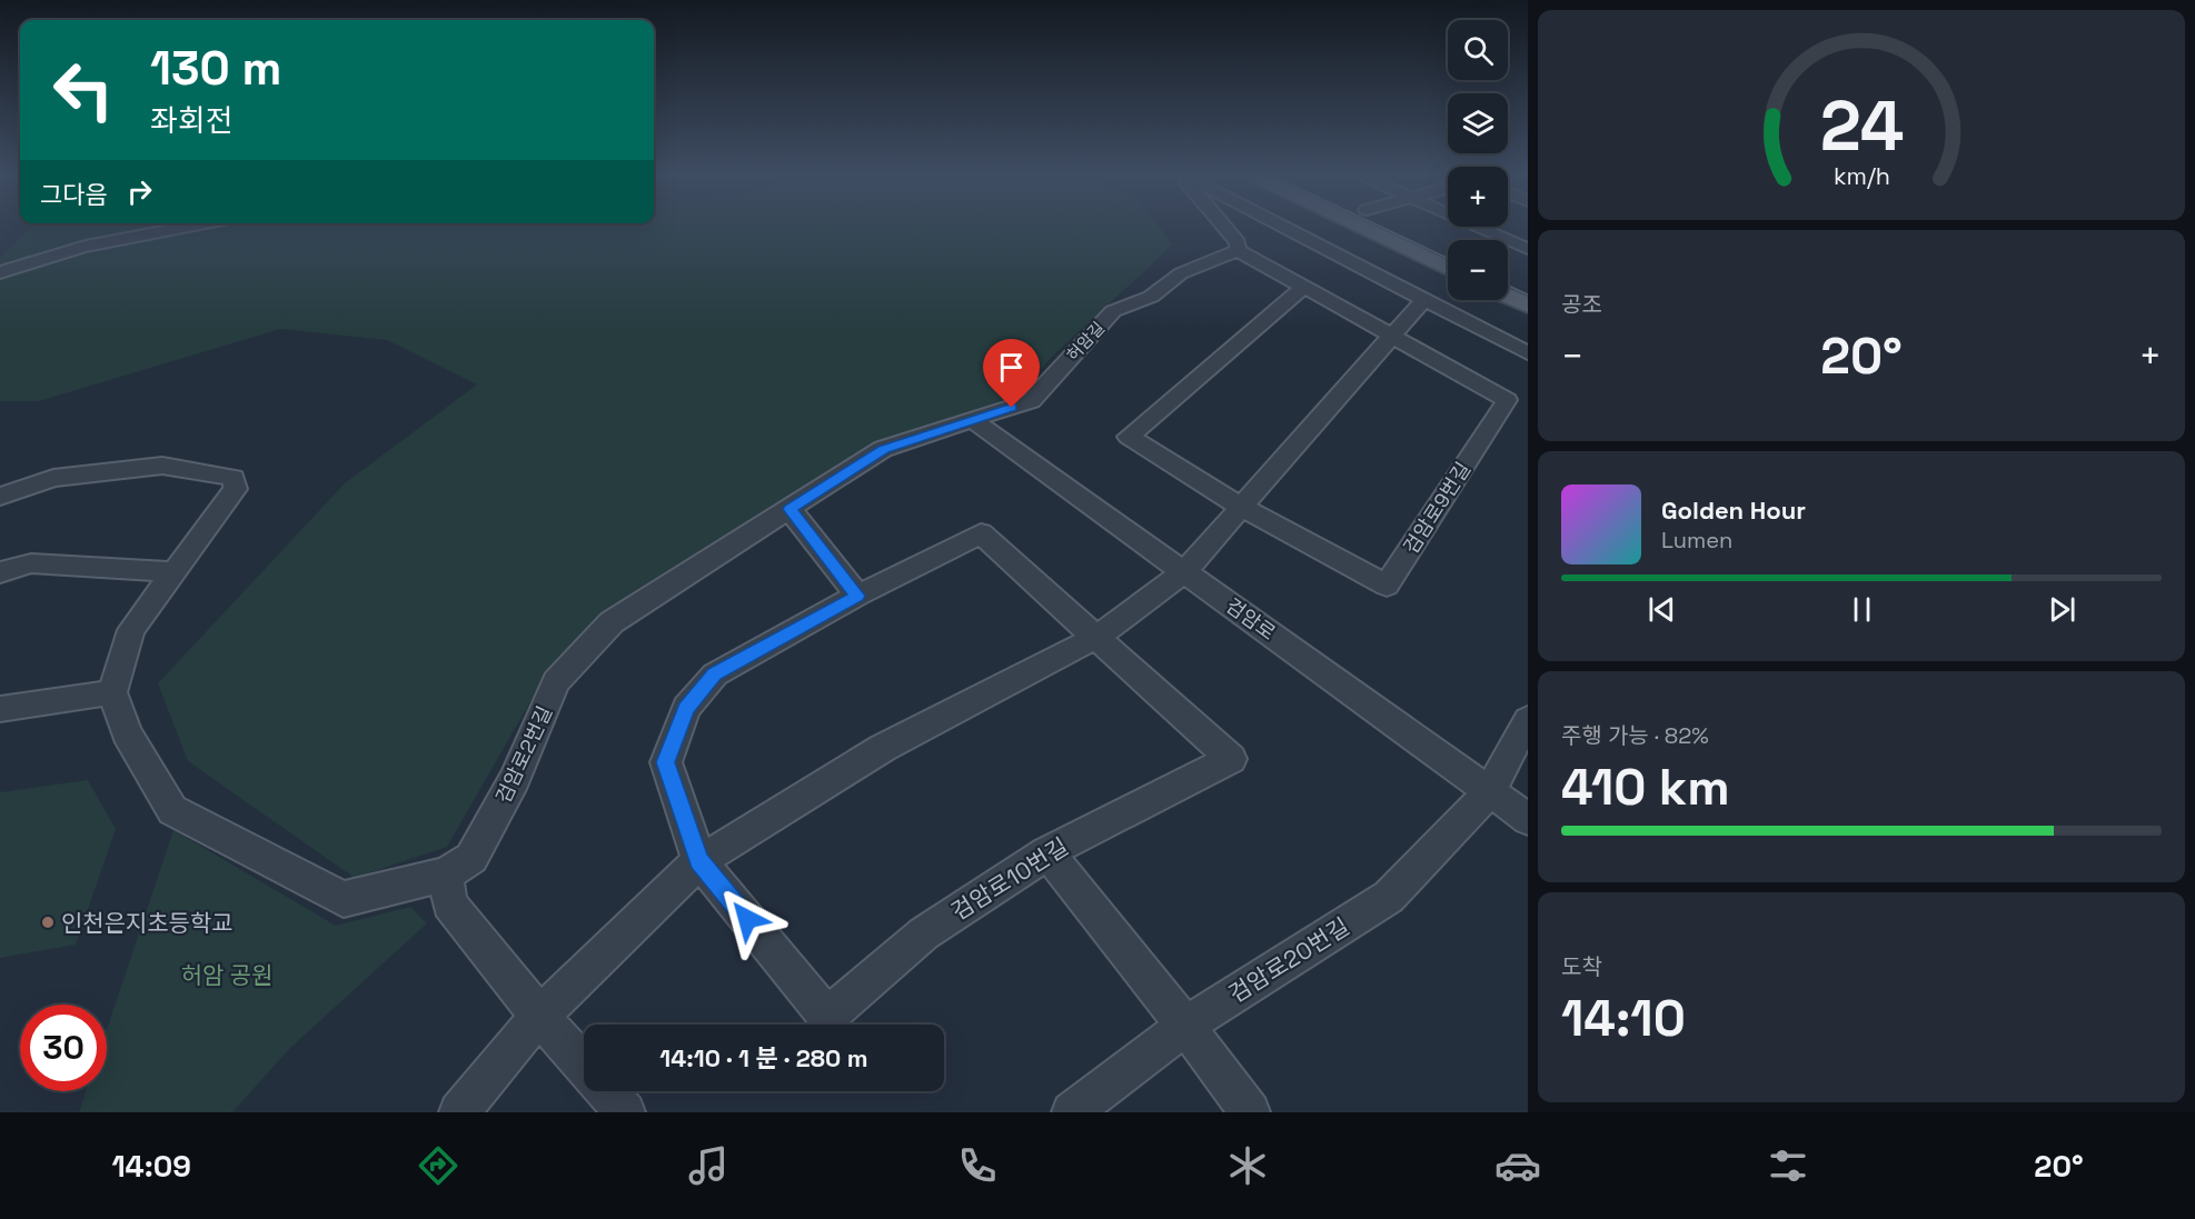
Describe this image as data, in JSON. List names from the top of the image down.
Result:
{
  "streets": {
    "street": [
      "허암길",
      "검암로9번길",
      "검암로",
      "검암로2번길",
      "검암로10번길",
      "검암로20번길"
    ]
  },
  "crossings": [
    ["허암길", "검암로"],
    ["허암길", "검암로2번길"],
    ["검암로", "검암로2번길"],
    ["검암로", "검암로20번길"]
  ],
  "parks": ["허암 공원"],
  "places": ["인천은지초등학교"],
  "page": {
    "map_buttons": ["+", "−"],
    "turn": ["130 m", "좌회전"],
    "then": "그다음",
    "tile": [
      "공조",
      ["주행 가능 · 82%", "410 km"],
      ["도착", "14:10"]
    ],
    "heat": ["−", "20°", "+"],
    "song": ["Golden Hour", "Lumen"],
    "limit": "30",
    "trip": "14:10 · 1 분 · 280 m",
    "tabs": ["14:09", "20°"],
    "gauge": ["24", "km/h"]
  }
}
